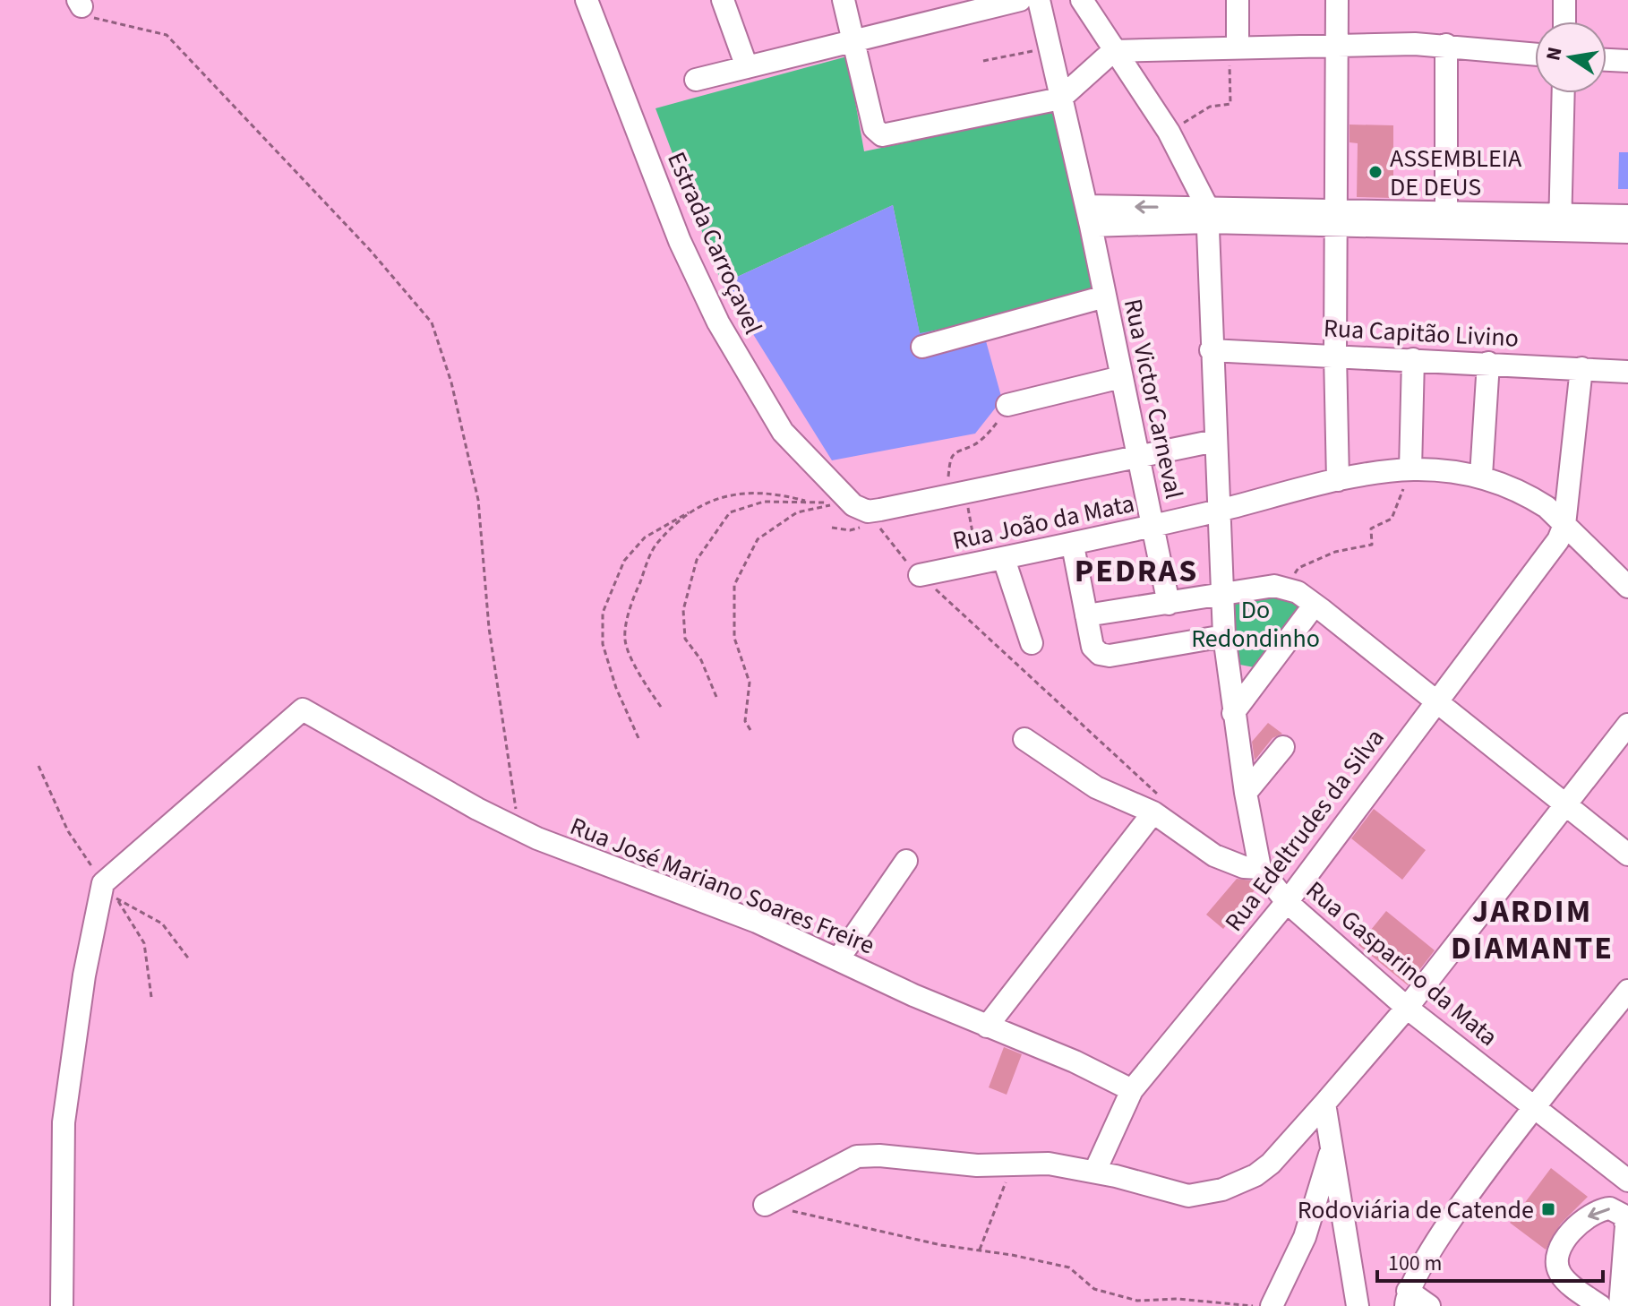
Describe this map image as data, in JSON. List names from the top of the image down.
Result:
{
  "streets": {
    "street": [
      "Estrada Carroçavel",
      "Rua Capitão Livino",
      "Rua Victor Carneval",
      "Rua João da Mata",
      "Rua Edeltrudes da Silva",
      "Rua José Mariano Soares Freire",
      "Rua Gasparino da Mata"
    ]
  },
  "crossings": [
    ["Rua Victor Carneval", "Rua João da Mata"],
    ["Rua João da Mata", "Rua Edeltrudes da Silva"],
    ["Rua Edeltrudes da Silva", "Rua José Mariano Soares Freire"],
    ["Rua Edeltrudes da Silva", "Rua Gasparino da Mata"]
  ],
  "districts": ["PEDRAS", "JARDIM DIAMANTE"],
  "parks": ["Do Redondinho"],
  "places": {
    "other": ["ASSEMBLEIA DE DEUS"],
    "transit": ["Rodoviária de Catende"]
  },
  "scale_bar": "100 m",
  "north": "left"
}
